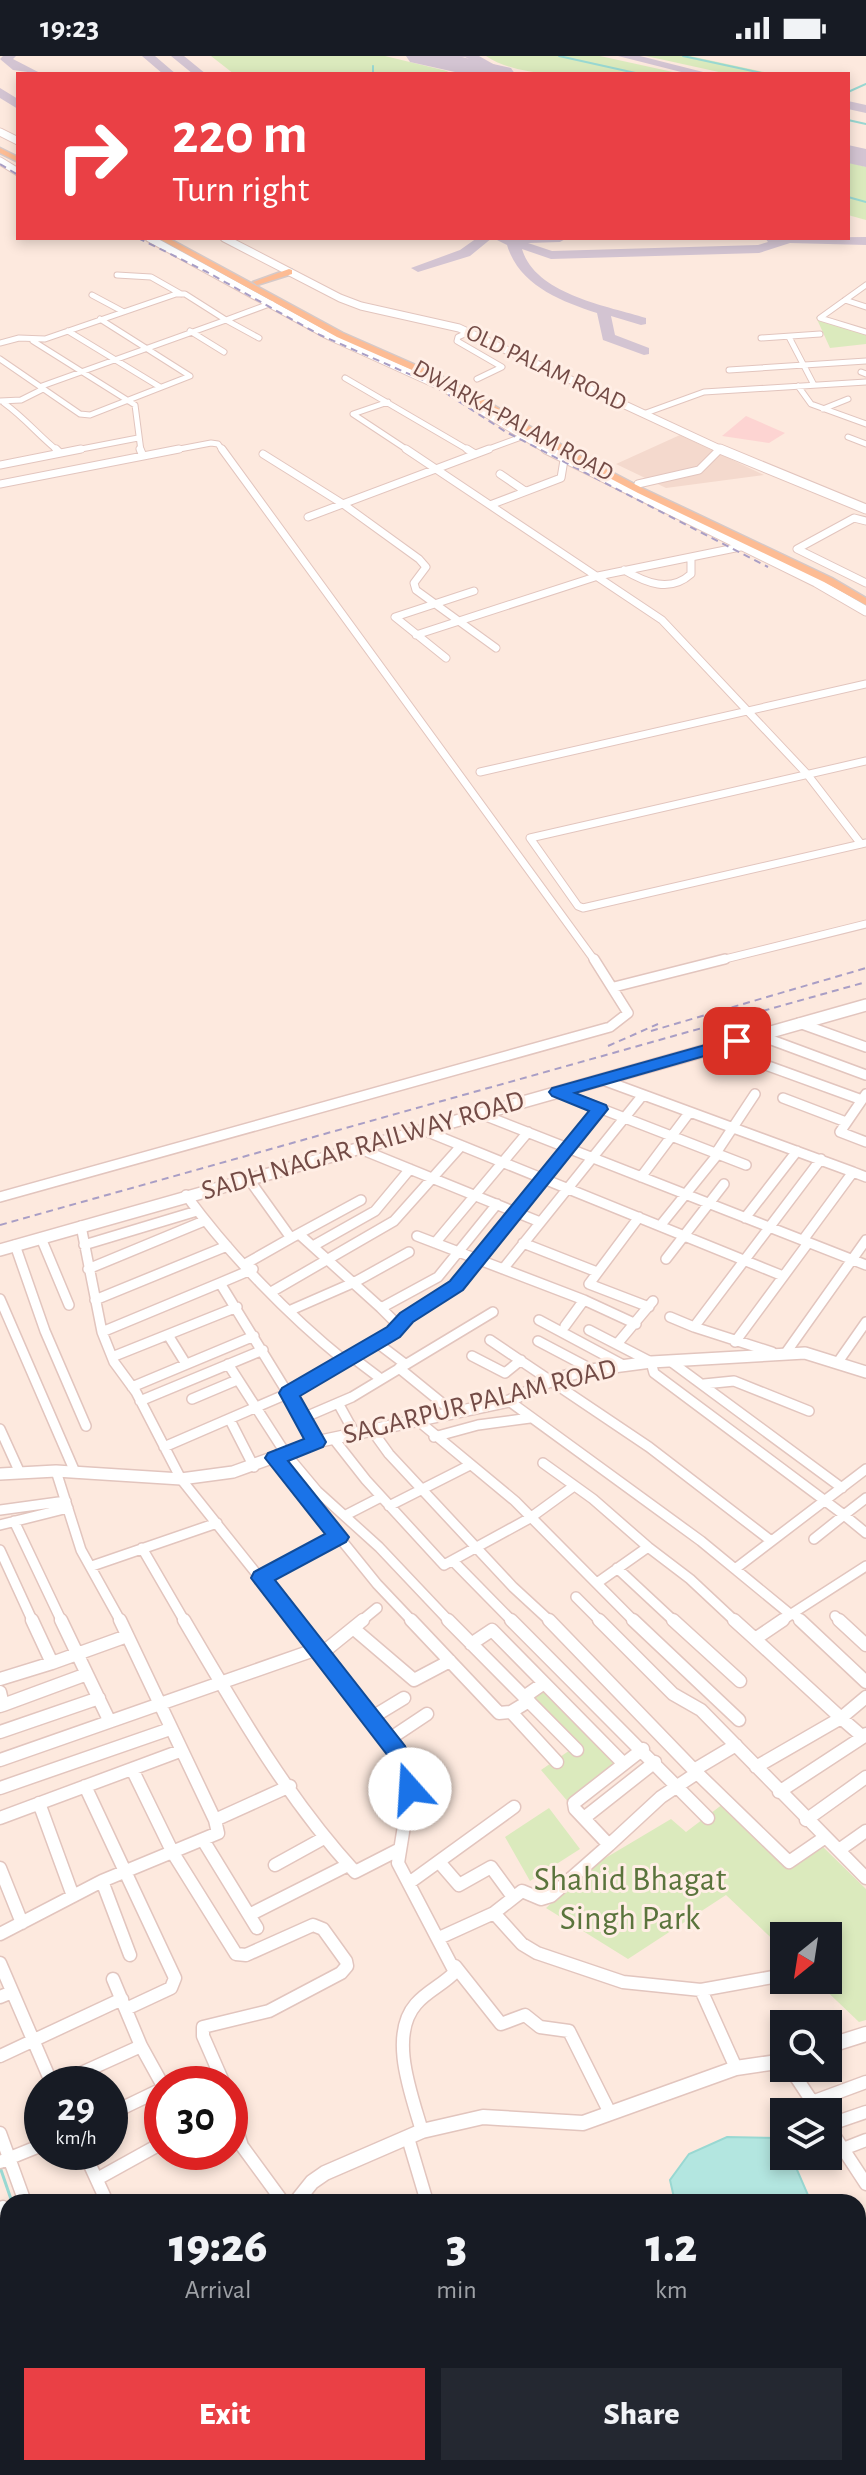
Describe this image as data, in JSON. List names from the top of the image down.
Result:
{
  "streets": {
    "main road": ["DWARKA-PALAM ROAD"],
    "street": ["OLD PALAM ROAD", "SADH NAGAR RAILWAY ROAD", "SAGARPUR PALAM ROAD"]
  },
  "parks": ["Shahid Bhagat Singh Park"],
  "north": "bottom left",
  "page": {
    "status": "19:23",
    "turn": ["220 m", "Turn right"],
    "speed": "29 km/h",
    "limit": "30",
    "eta": [
      "19:26",
      "Arrival",
      "3",
      "min",
      "1.2",
      "km"
    ],
    "buttons": ["Exit", "Share"]
  }
}
